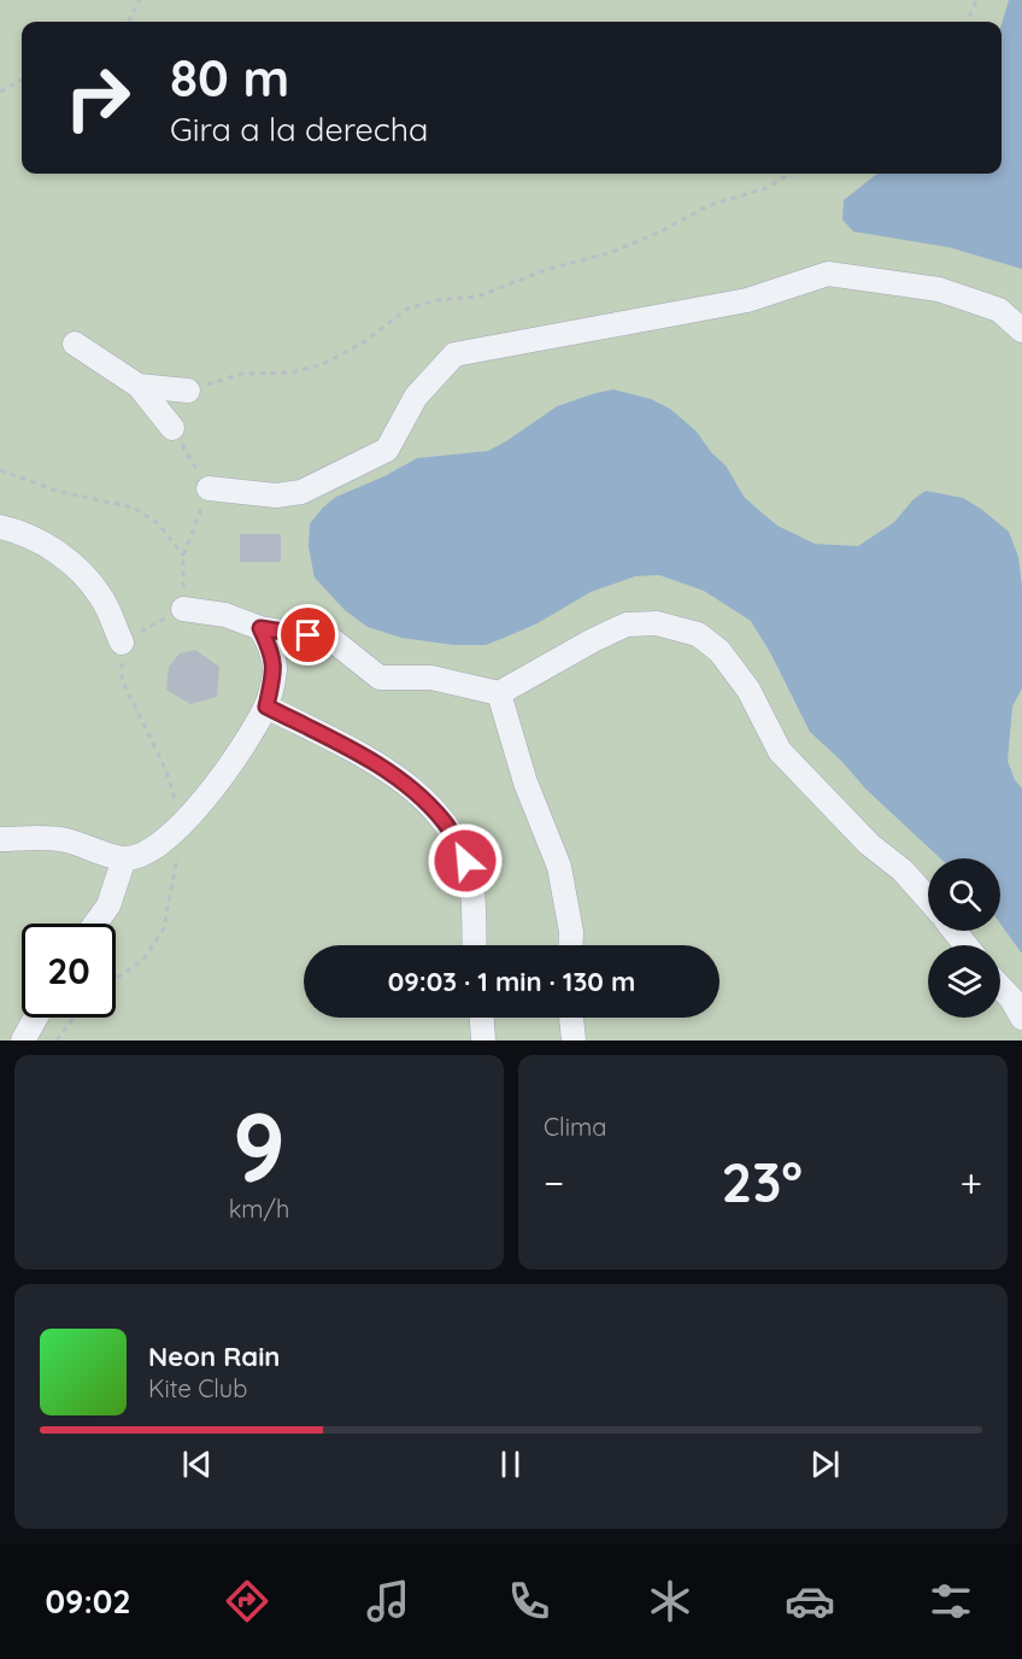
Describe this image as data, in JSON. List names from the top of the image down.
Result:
{
  "page": {
    "turn": ["80 m", "Gira a la derecha"],
    "limit": "20",
    "trip": "09:03 · 1 min · 130 m",
    "tile": [
      ["9", "km/h"],
      "Clima"
    ],
    "heat": ["−", "23°", "+"],
    "song": ["Neon Rain", "Kite Club"],
    "tabs": "09:02"
  }
}
